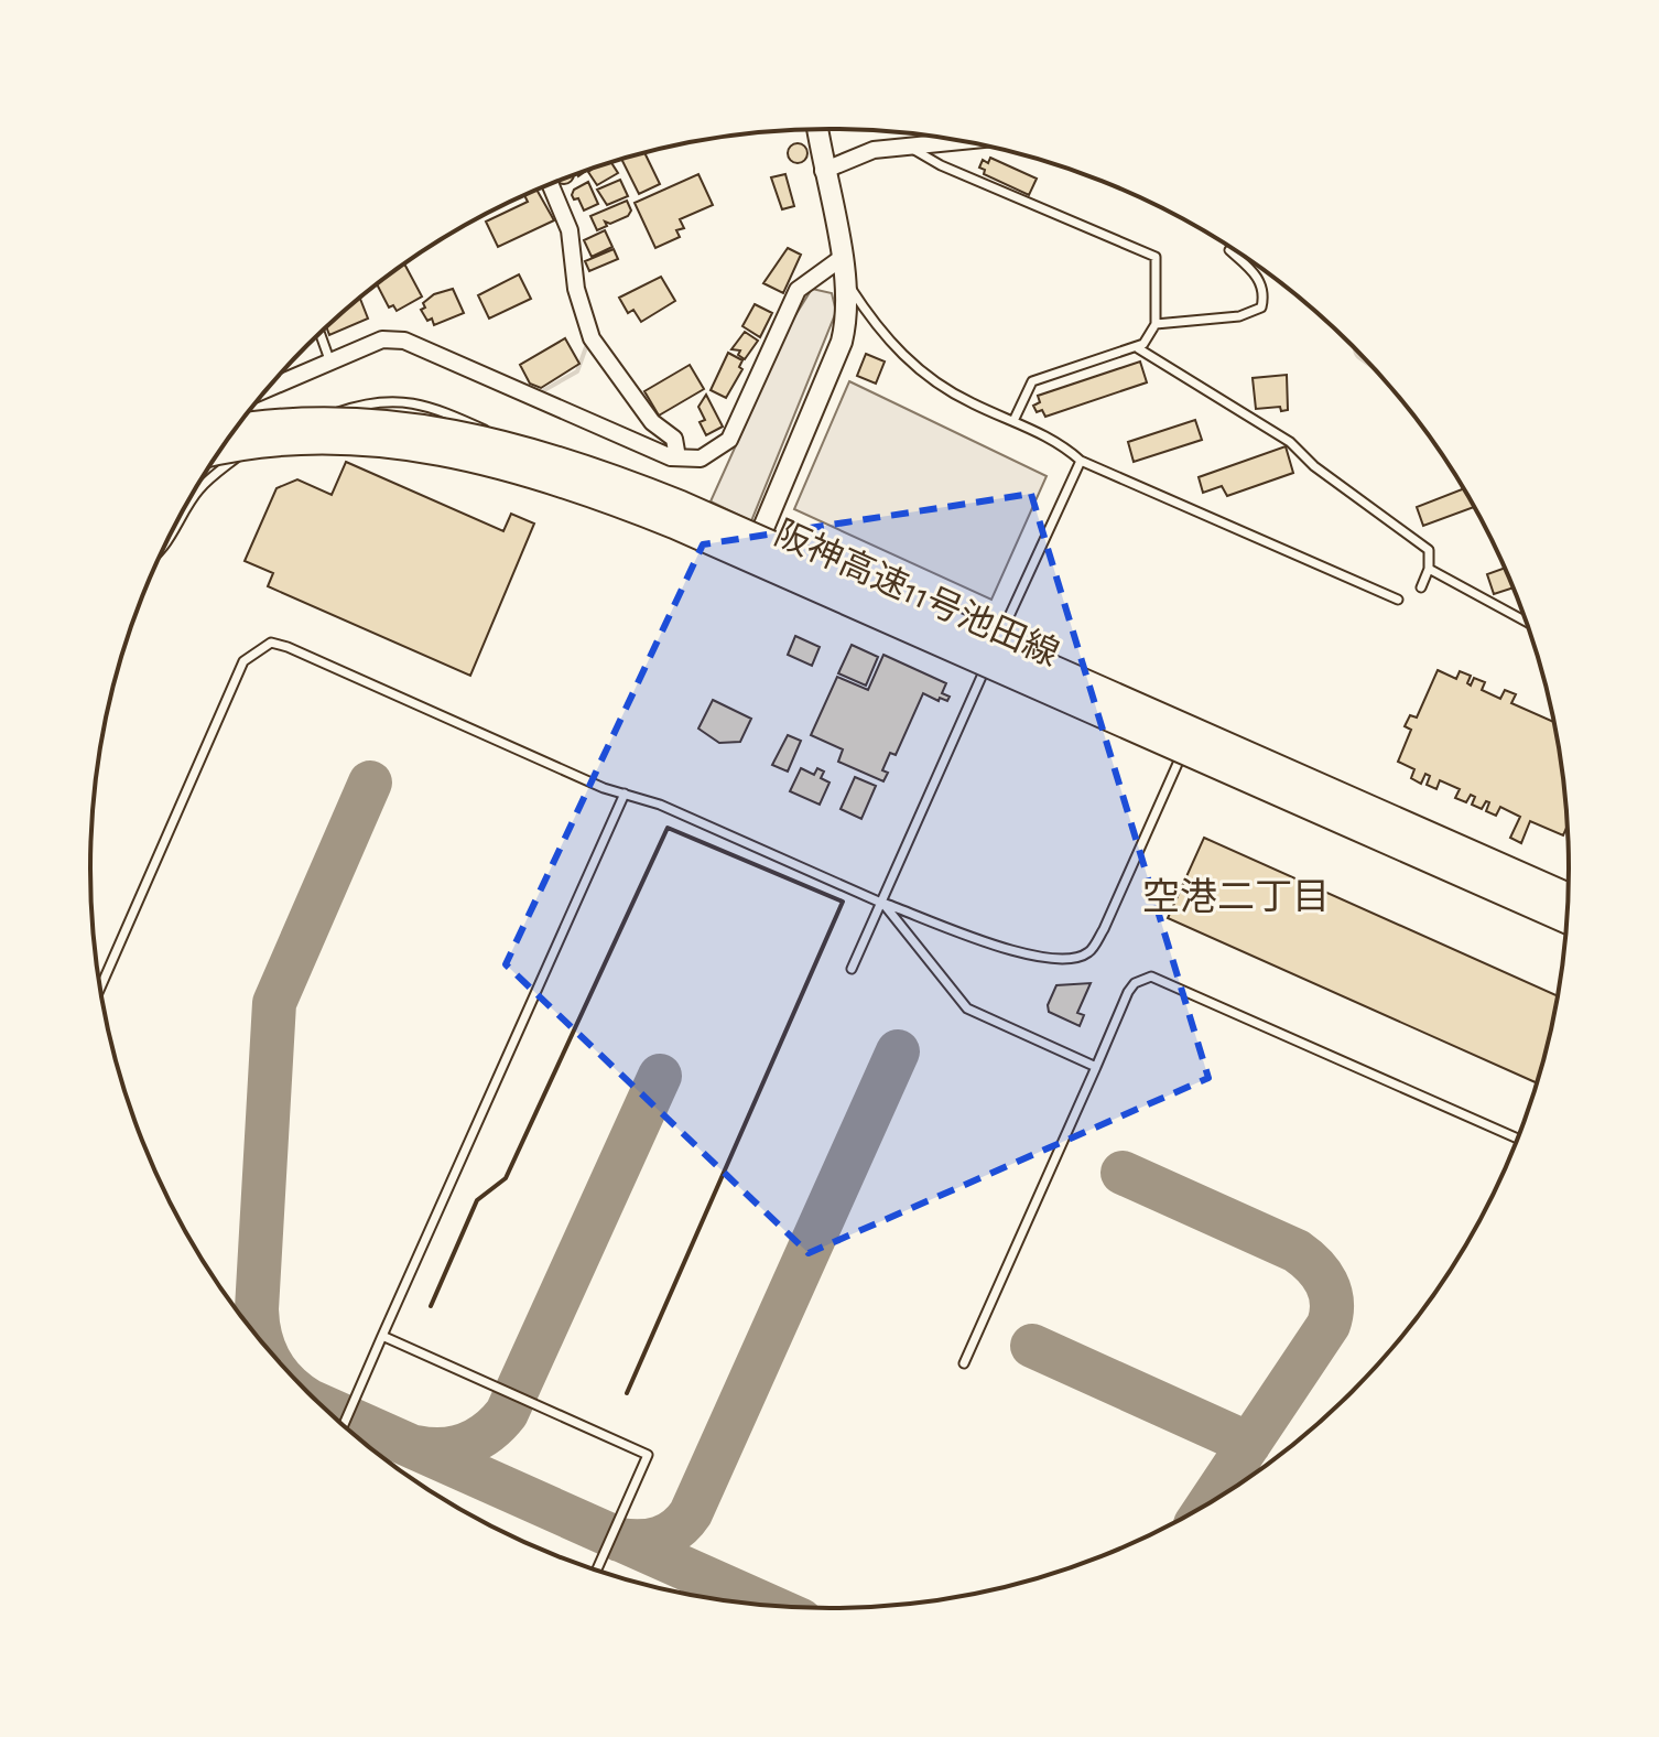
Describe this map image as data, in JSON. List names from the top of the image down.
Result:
{
  "streets": {
    "highway": ["阪神高速11号池田線"]
  },
  "districts": ["空港二丁目"]
}
